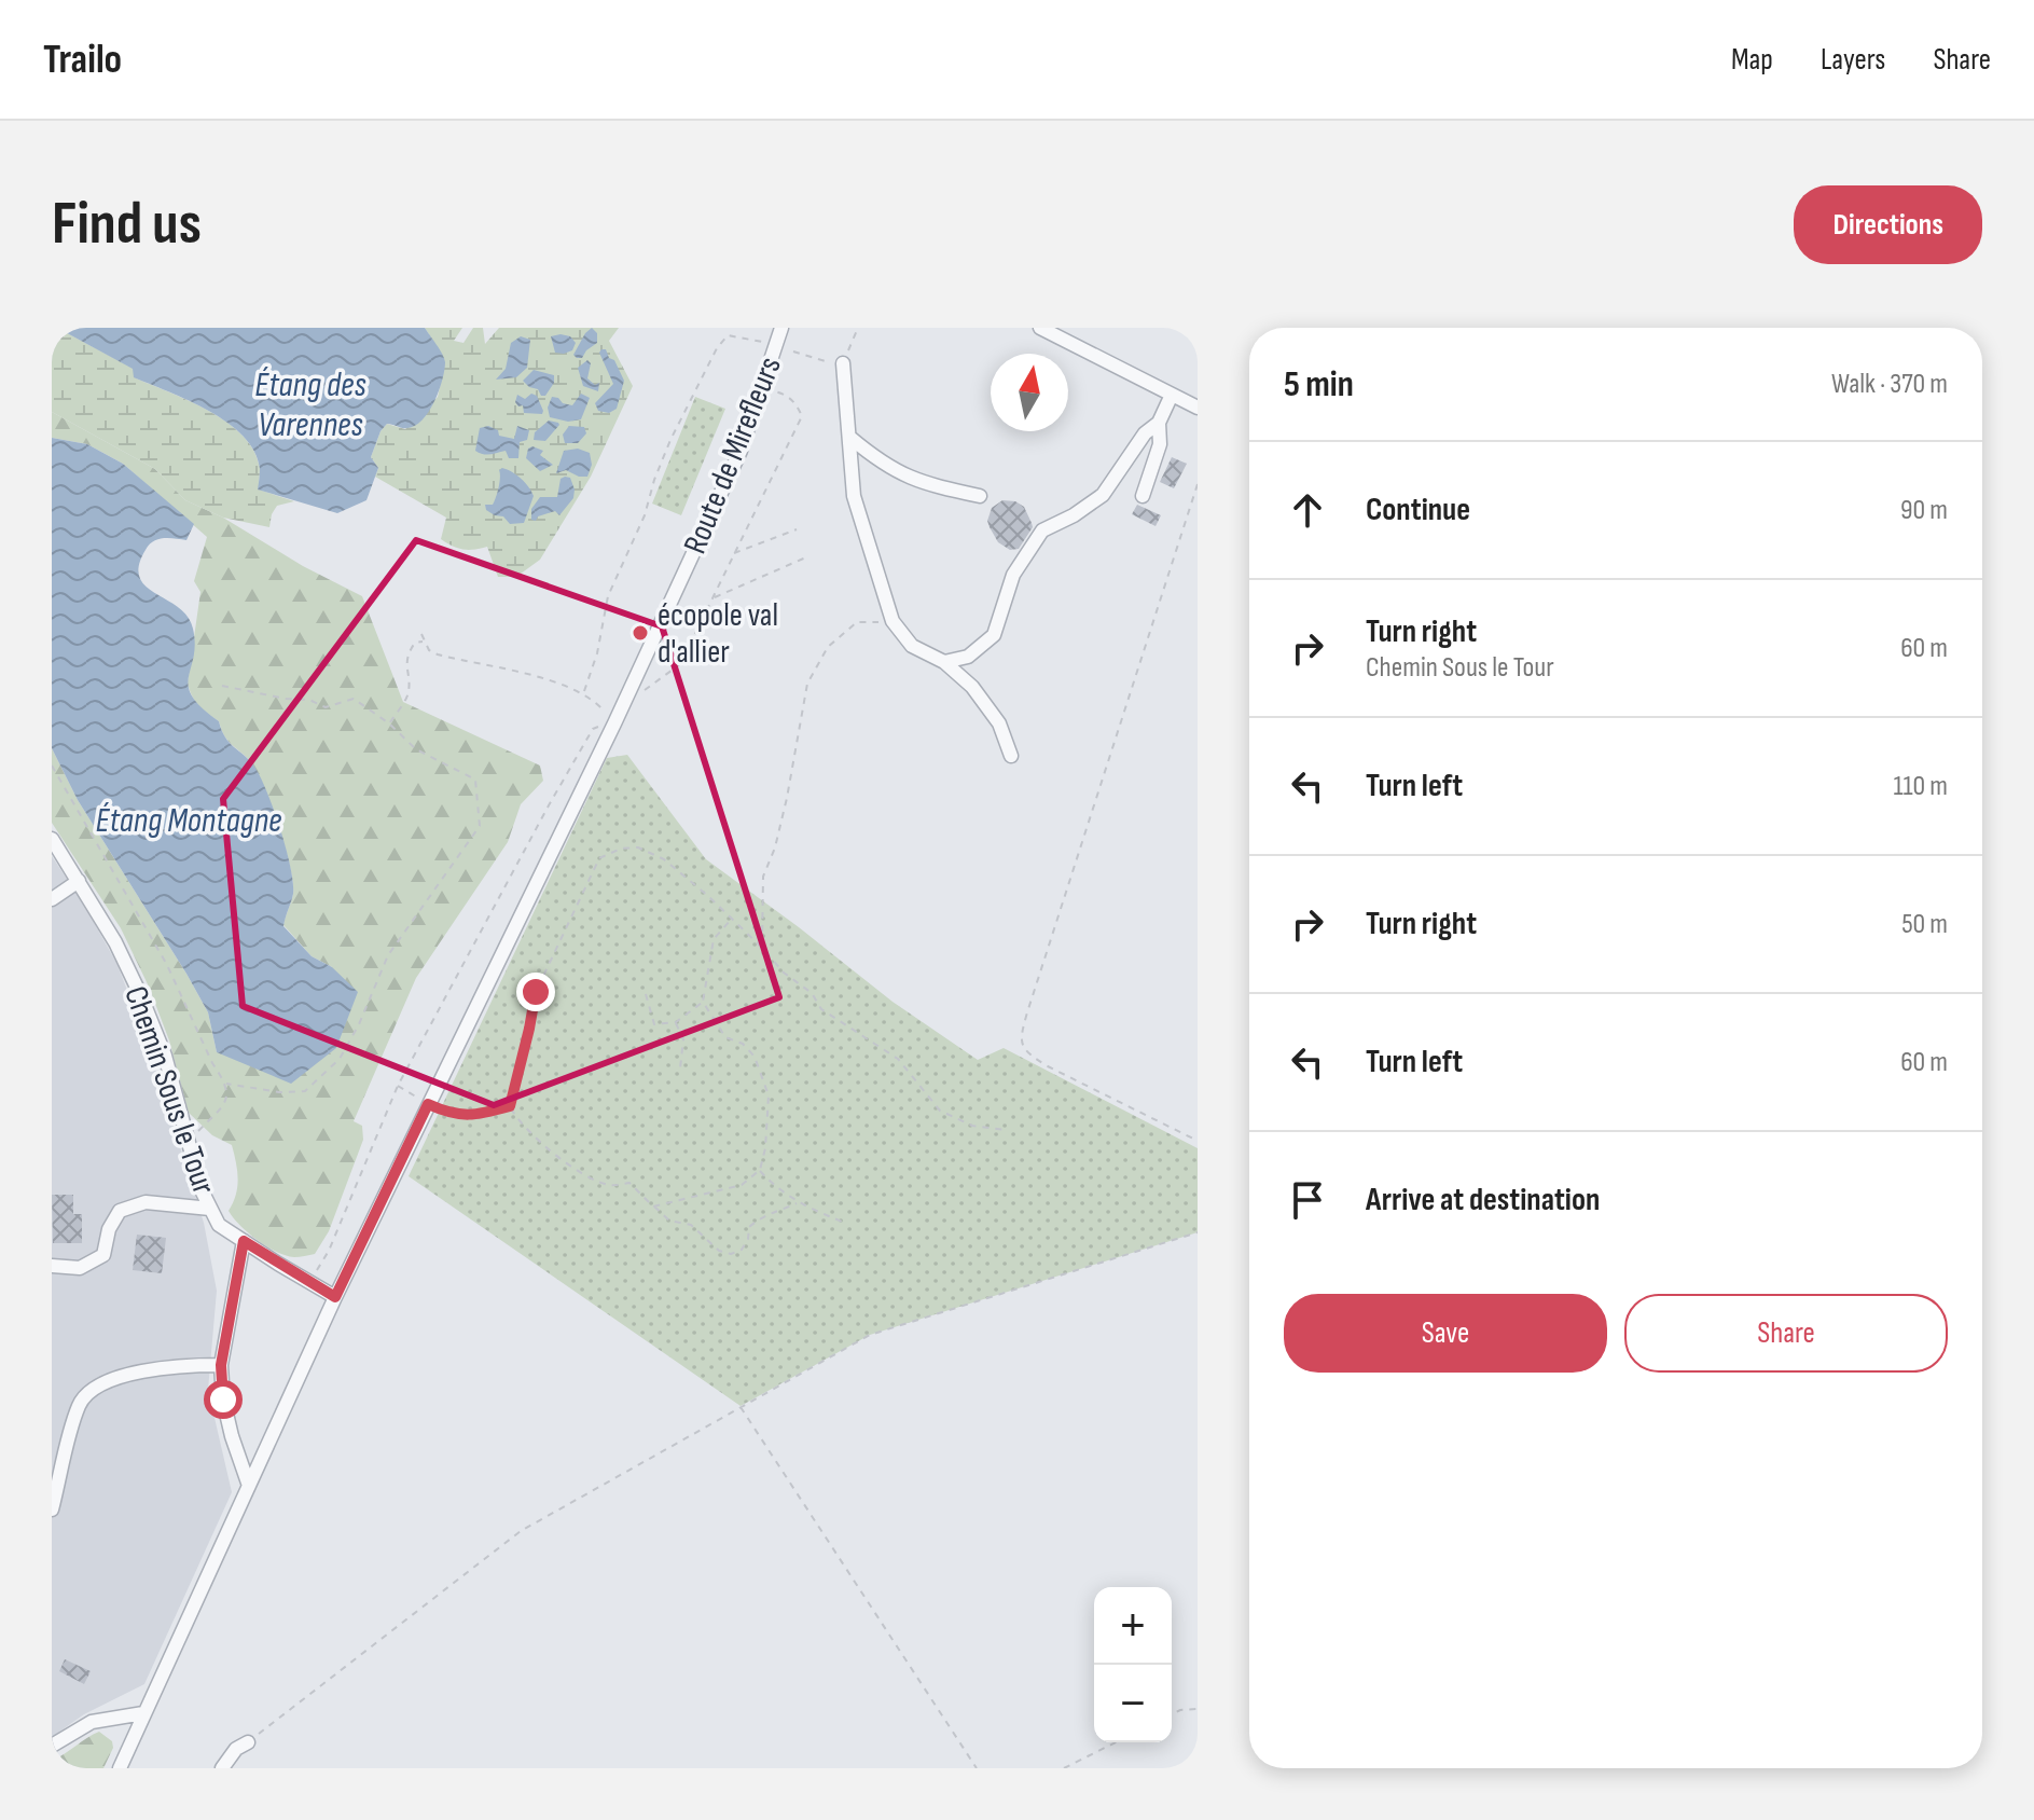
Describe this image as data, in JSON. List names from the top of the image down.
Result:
{
  "streets": {
    "street": ["Route de Mirefleurs", "Chemin Sous le Tour"]
  },
  "crossings": [
    ["Route de Mirefleurs", "Chemin Sous le Tour"]
  ],
  "water": ["Étang des Varennes", "Étang Montagne"],
  "places": ["écopole val d'allier"],
  "north": "top",
  "page": {
    "header": "Trailo",
    "nav": ["Map", "Layers", "Share"],
    "buttons": [
      "Directions",
      ["Save", "Share"]
    ],
    "title": "Find us",
    "heading": ["5 min", "Walk · 370 m"],
    "list": [
      ["Continue", "90 m"],
      ["Turn right", "Chemin Sous le Tour", "60 m"],
      ["Turn left", "110 m"],
      ["Turn right", "50 m"],
      ["Turn left", "60 m"],
      "Arrive at destination"
    ],
    "map_buttons": ["+", "−"]
  }
}
